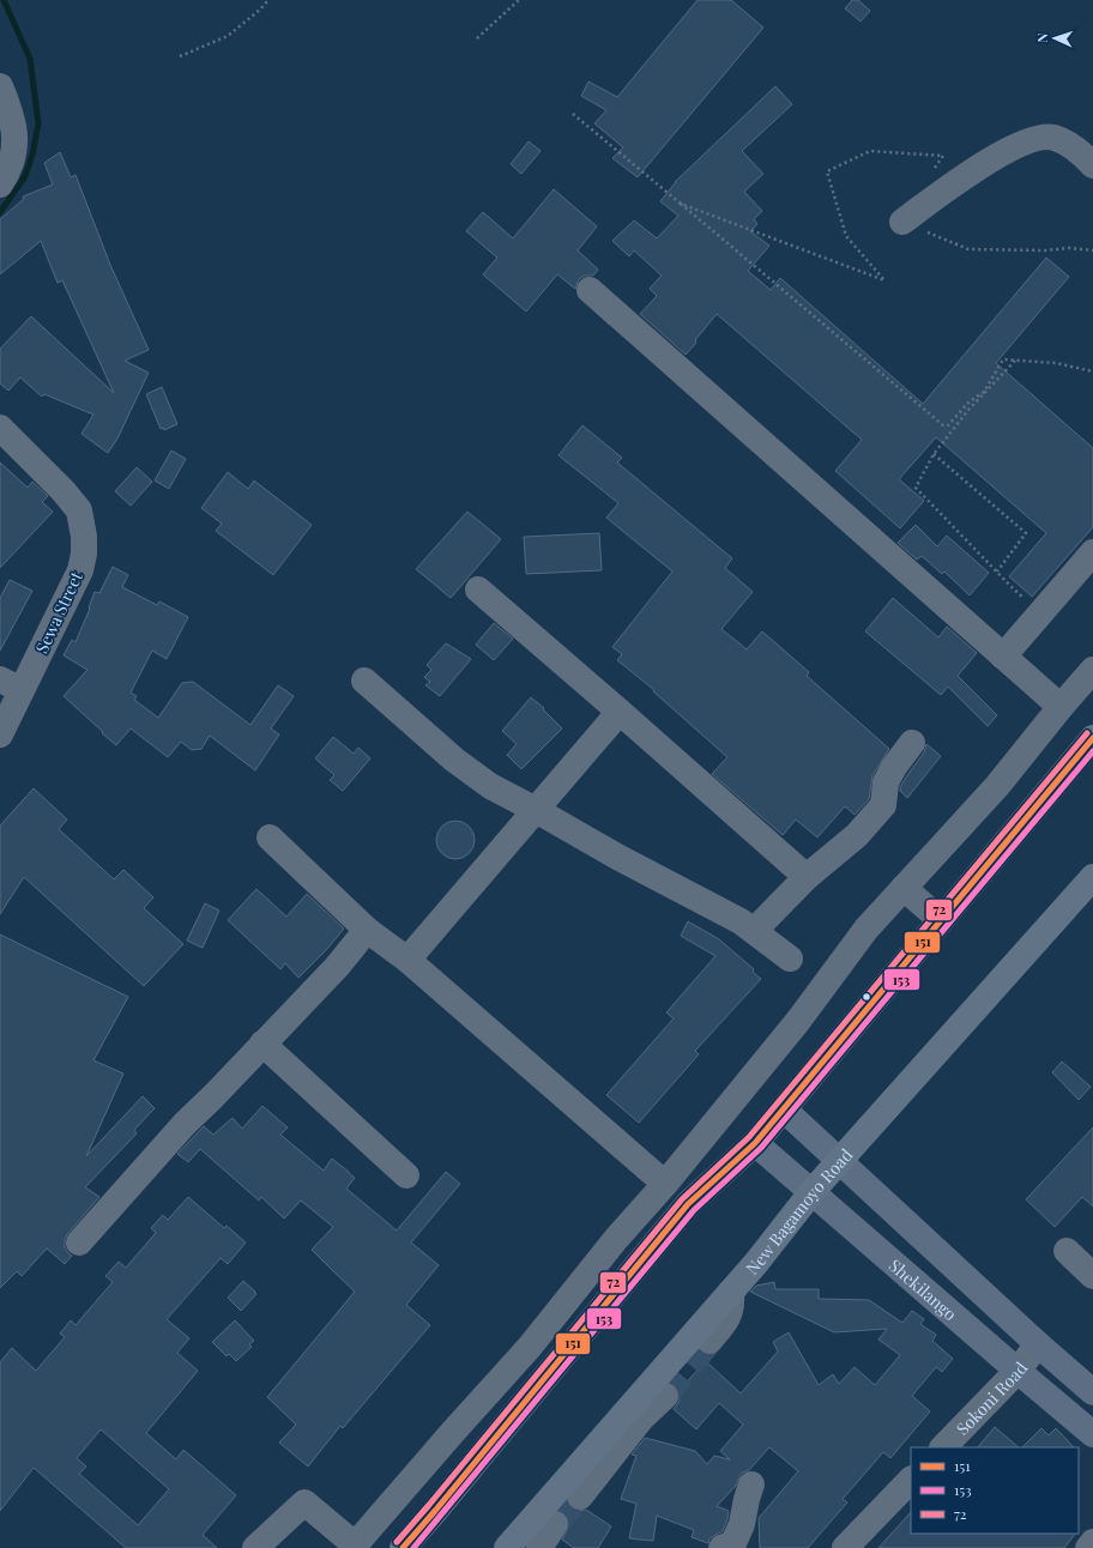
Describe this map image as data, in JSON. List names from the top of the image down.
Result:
{
  "streets": {
    "highway": ["New Bagamoyo Road"],
    "main road": ["Shekilango"],
    "street": ["Sewa Street", "Sokoni Road"]
  },
  "crossings": [
    ["New Bagamoyo Road", "Shekilango"],
    ["Shekilango", "Sokoni Road"]
  ],
  "lines": ["transit line 72", "transit line 151", "transit line 153"],
  "legend": ["151", "153", "72"],
  "north": "left"
}
